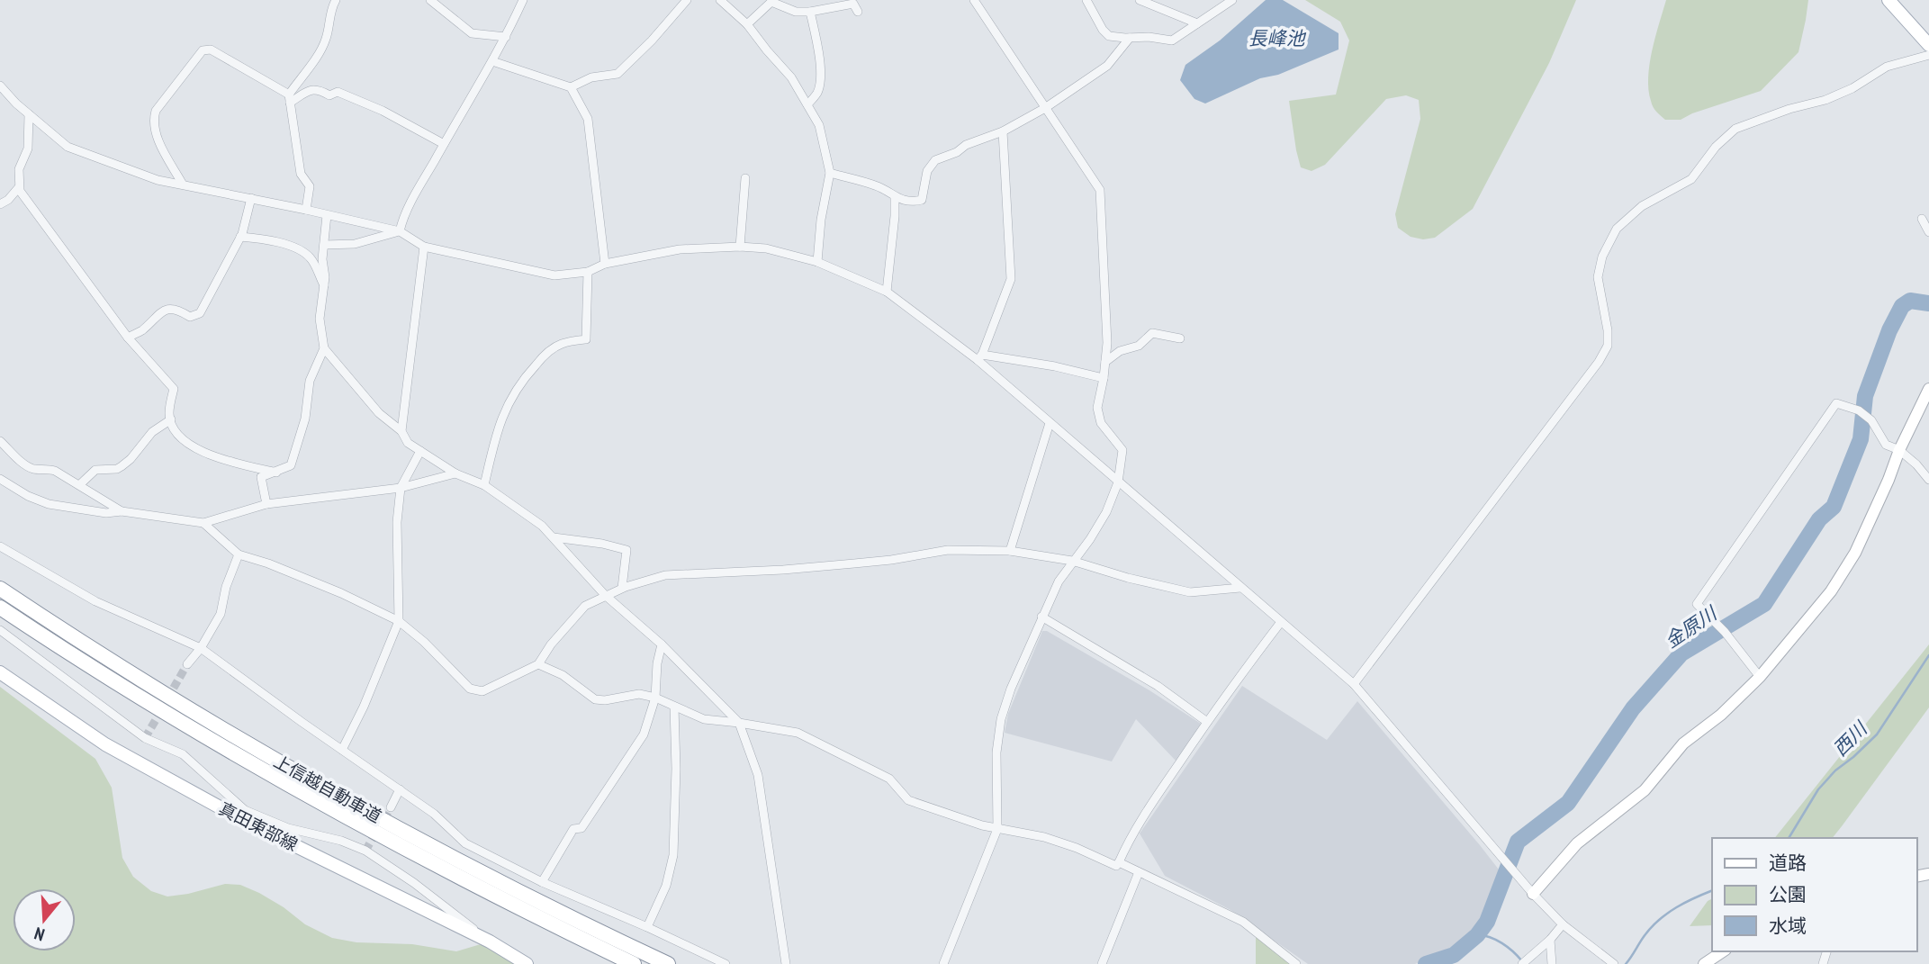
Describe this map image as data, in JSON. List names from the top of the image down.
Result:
{
  "streets": {
    "highway": ["上信越自動車道"],
    "main road": ["真田東部線"]
  },
  "water": ["長峰池", "金原川", "西川"],
  "legend": ["道路", "公園", "水域"],
  "north": "bottom"
}
